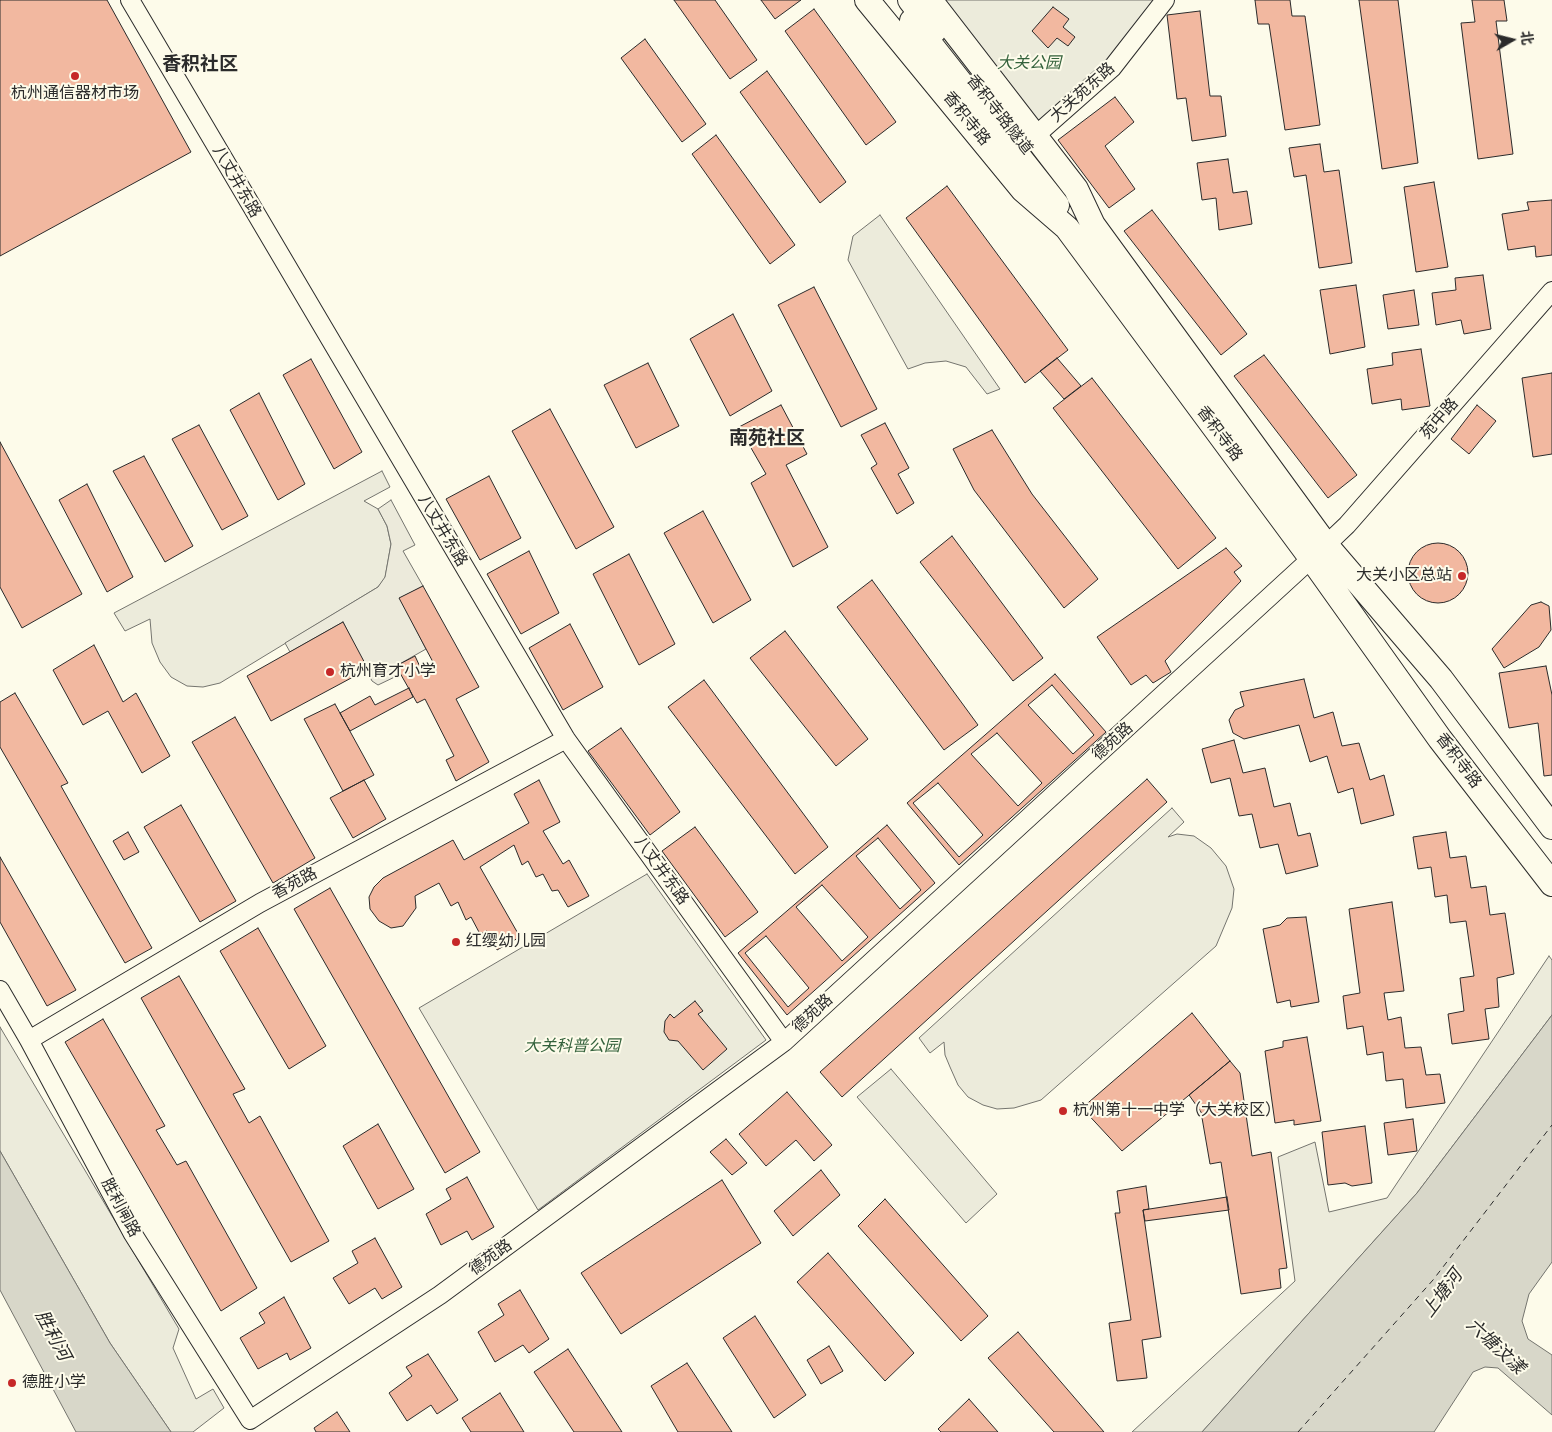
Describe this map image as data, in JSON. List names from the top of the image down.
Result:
{
  "streets": {
    "main road": ["香积寺路隧道", "香积寺路"],
    "street": [
      "大关苑东路",
      "八丈井东路",
      "苑中路",
      "德苑路",
      "香苑路",
      "胜利闸路"
    ]
  },
  "crossings": [
    ["大关苑东路", "香积寺路"],
    ["香积寺路隧道", "香积寺路"],
    ["香积寺路", "苑中路"],
    ["香积寺路", "德苑路"],
    ["八丈井东路", "德苑路"],
    ["八丈井东路", "香苑路"],
    ["苑中路", "德苑路"],
    ["德苑路", "胜利闸路"],
    ["香苑路", "胜利闸路"]
  ],
  "districts": ["香积社区", "南苑社区"],
  "water": ["上塘河", "胜利河", "六塘汶漾"],
  "parks": ["大关公园", "大关科普公园"],
  "places": [
    "杭州通信器材市场",
    "大关小区总站",
    "杭州育才小学",
    "红缨幼儿园",
    "杭州第十一中学（大关校区）",
    "德胜小学"
  ],
  "north": "right"
}
